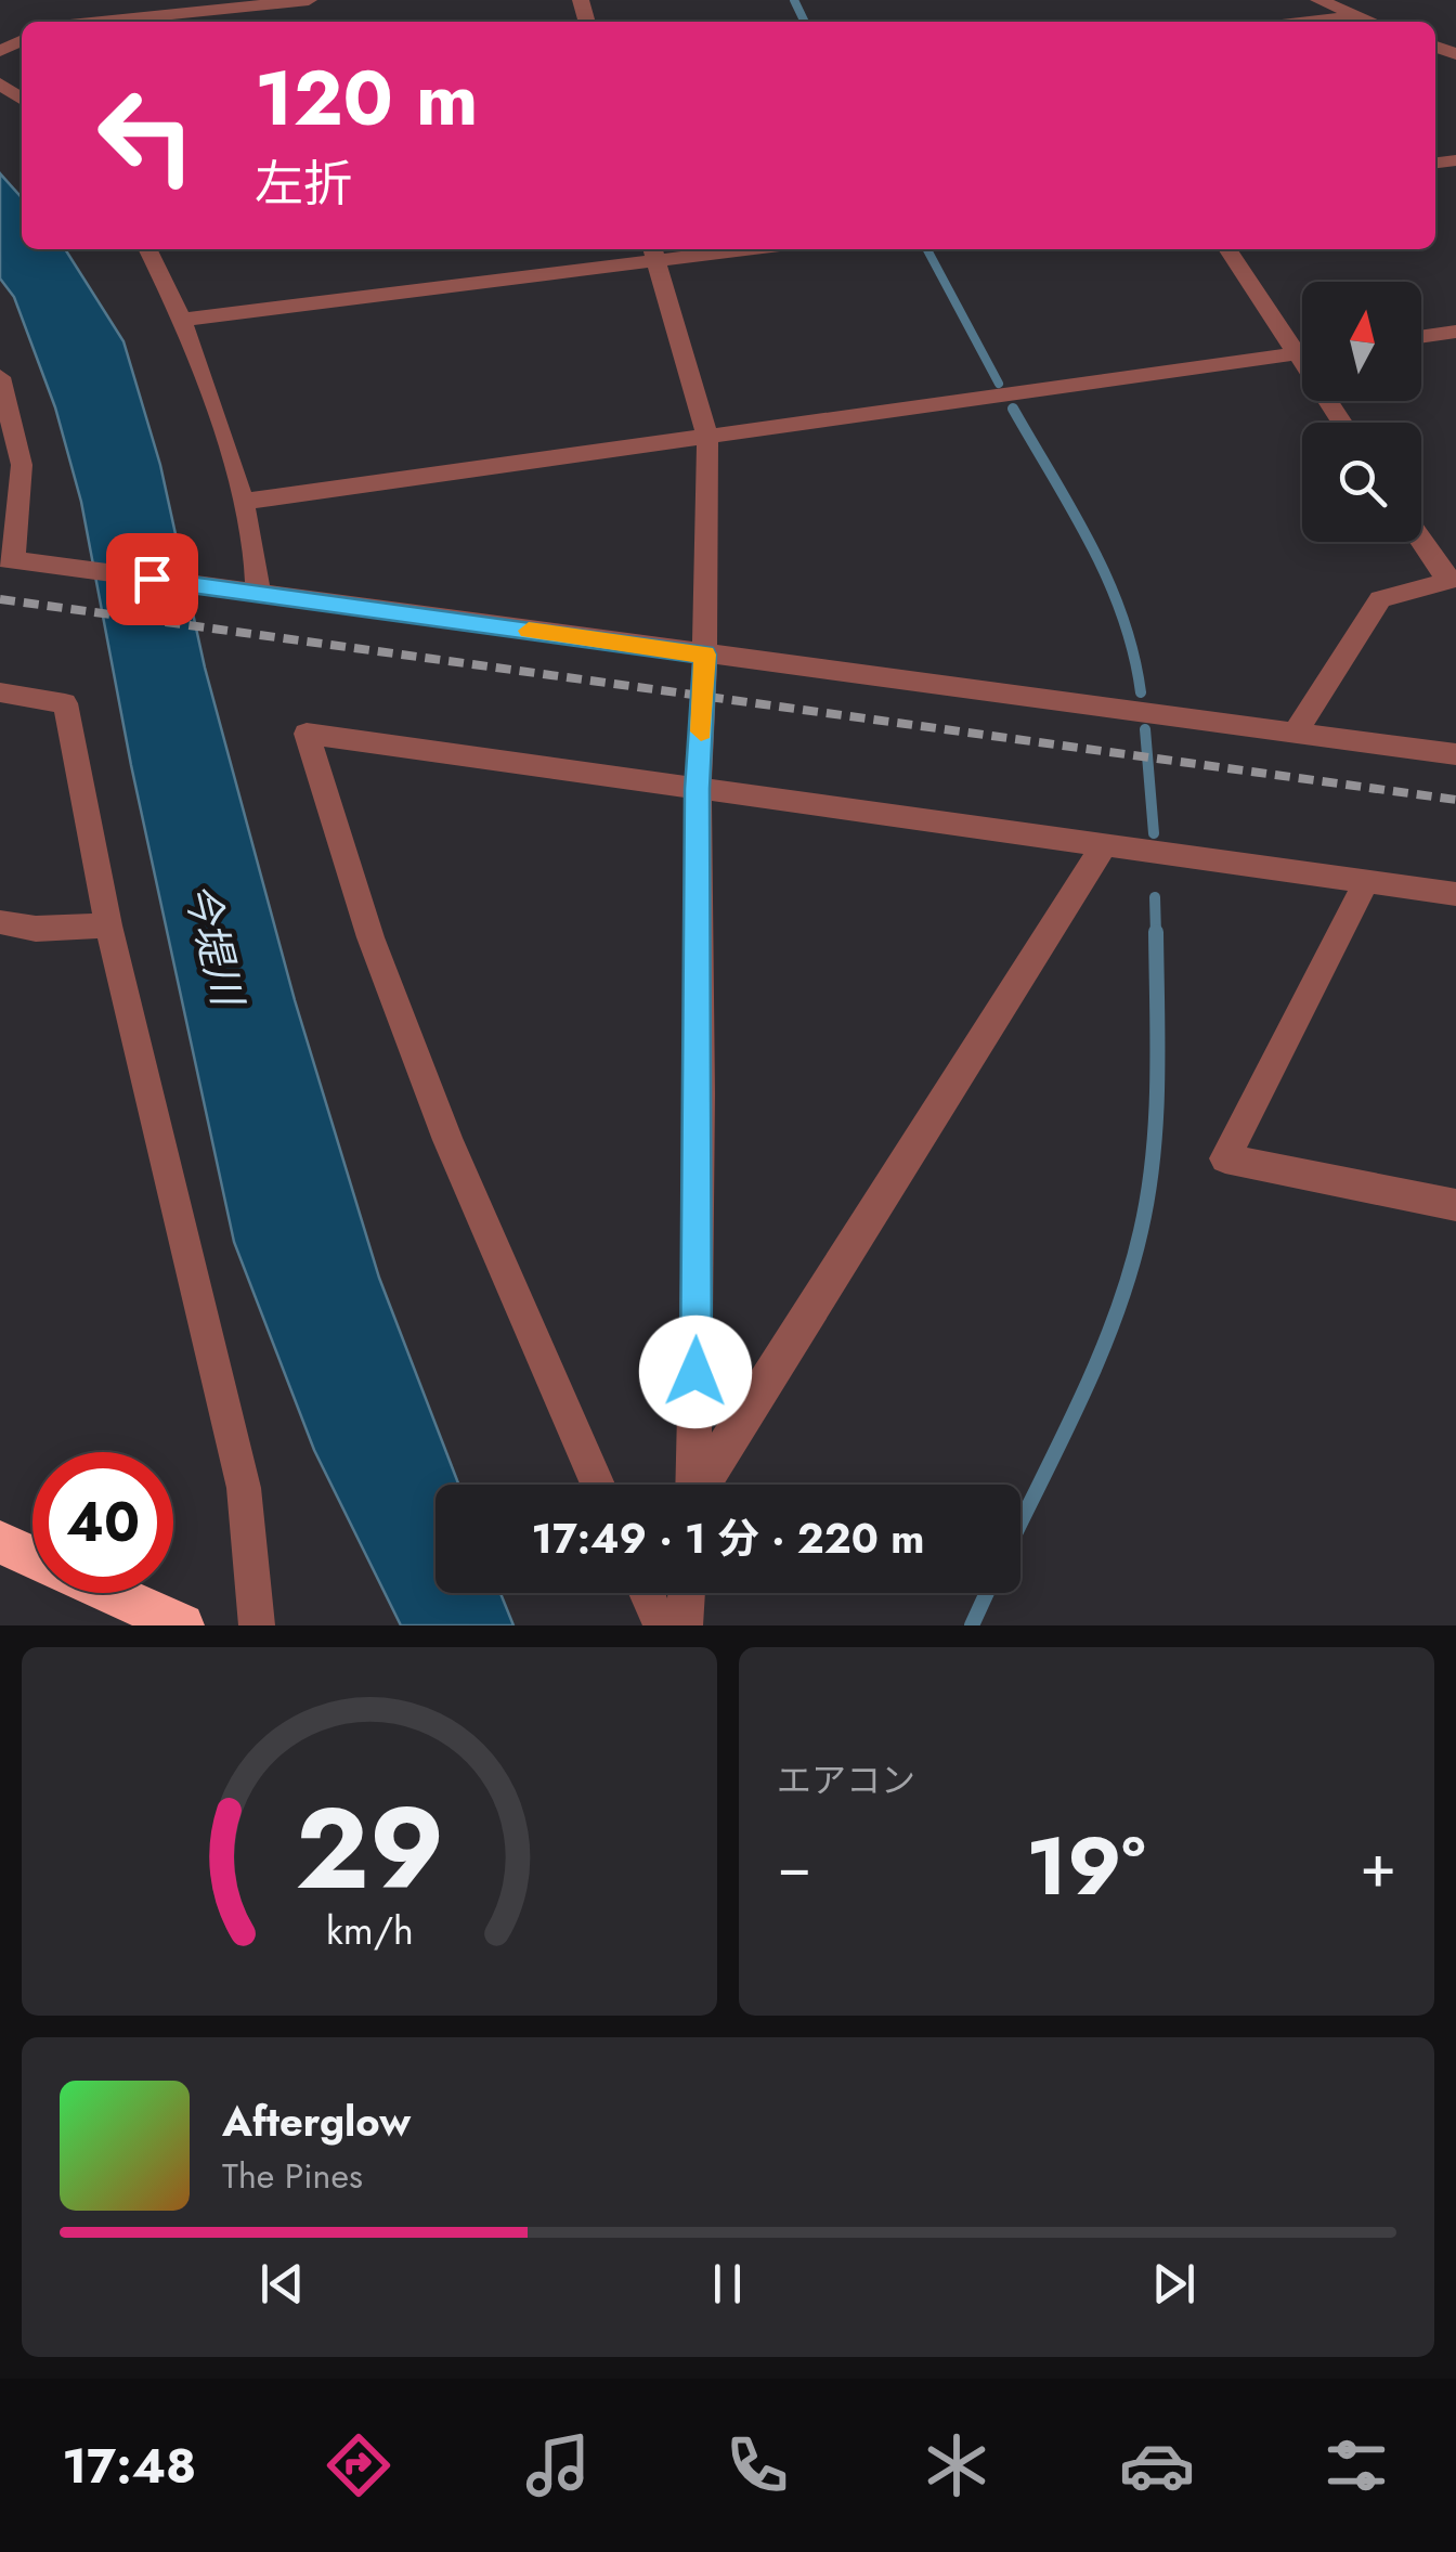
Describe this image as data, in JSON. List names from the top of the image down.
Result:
{
  "water": ["今堤川"],
  "north": "top",
  "page": {
    "turn": ["120 m", "左折"],
    "limit": "40",
    "trip": "17:49 · 1 分 · 220 m",
    "tile": "エアコン",
    "heat": ["−", "19°", "+"],
    "song": ["Afterglow", "The Pines"],
    "tabs": "17:48",
    "gauge": ["29", "km/h"]
  }
}
